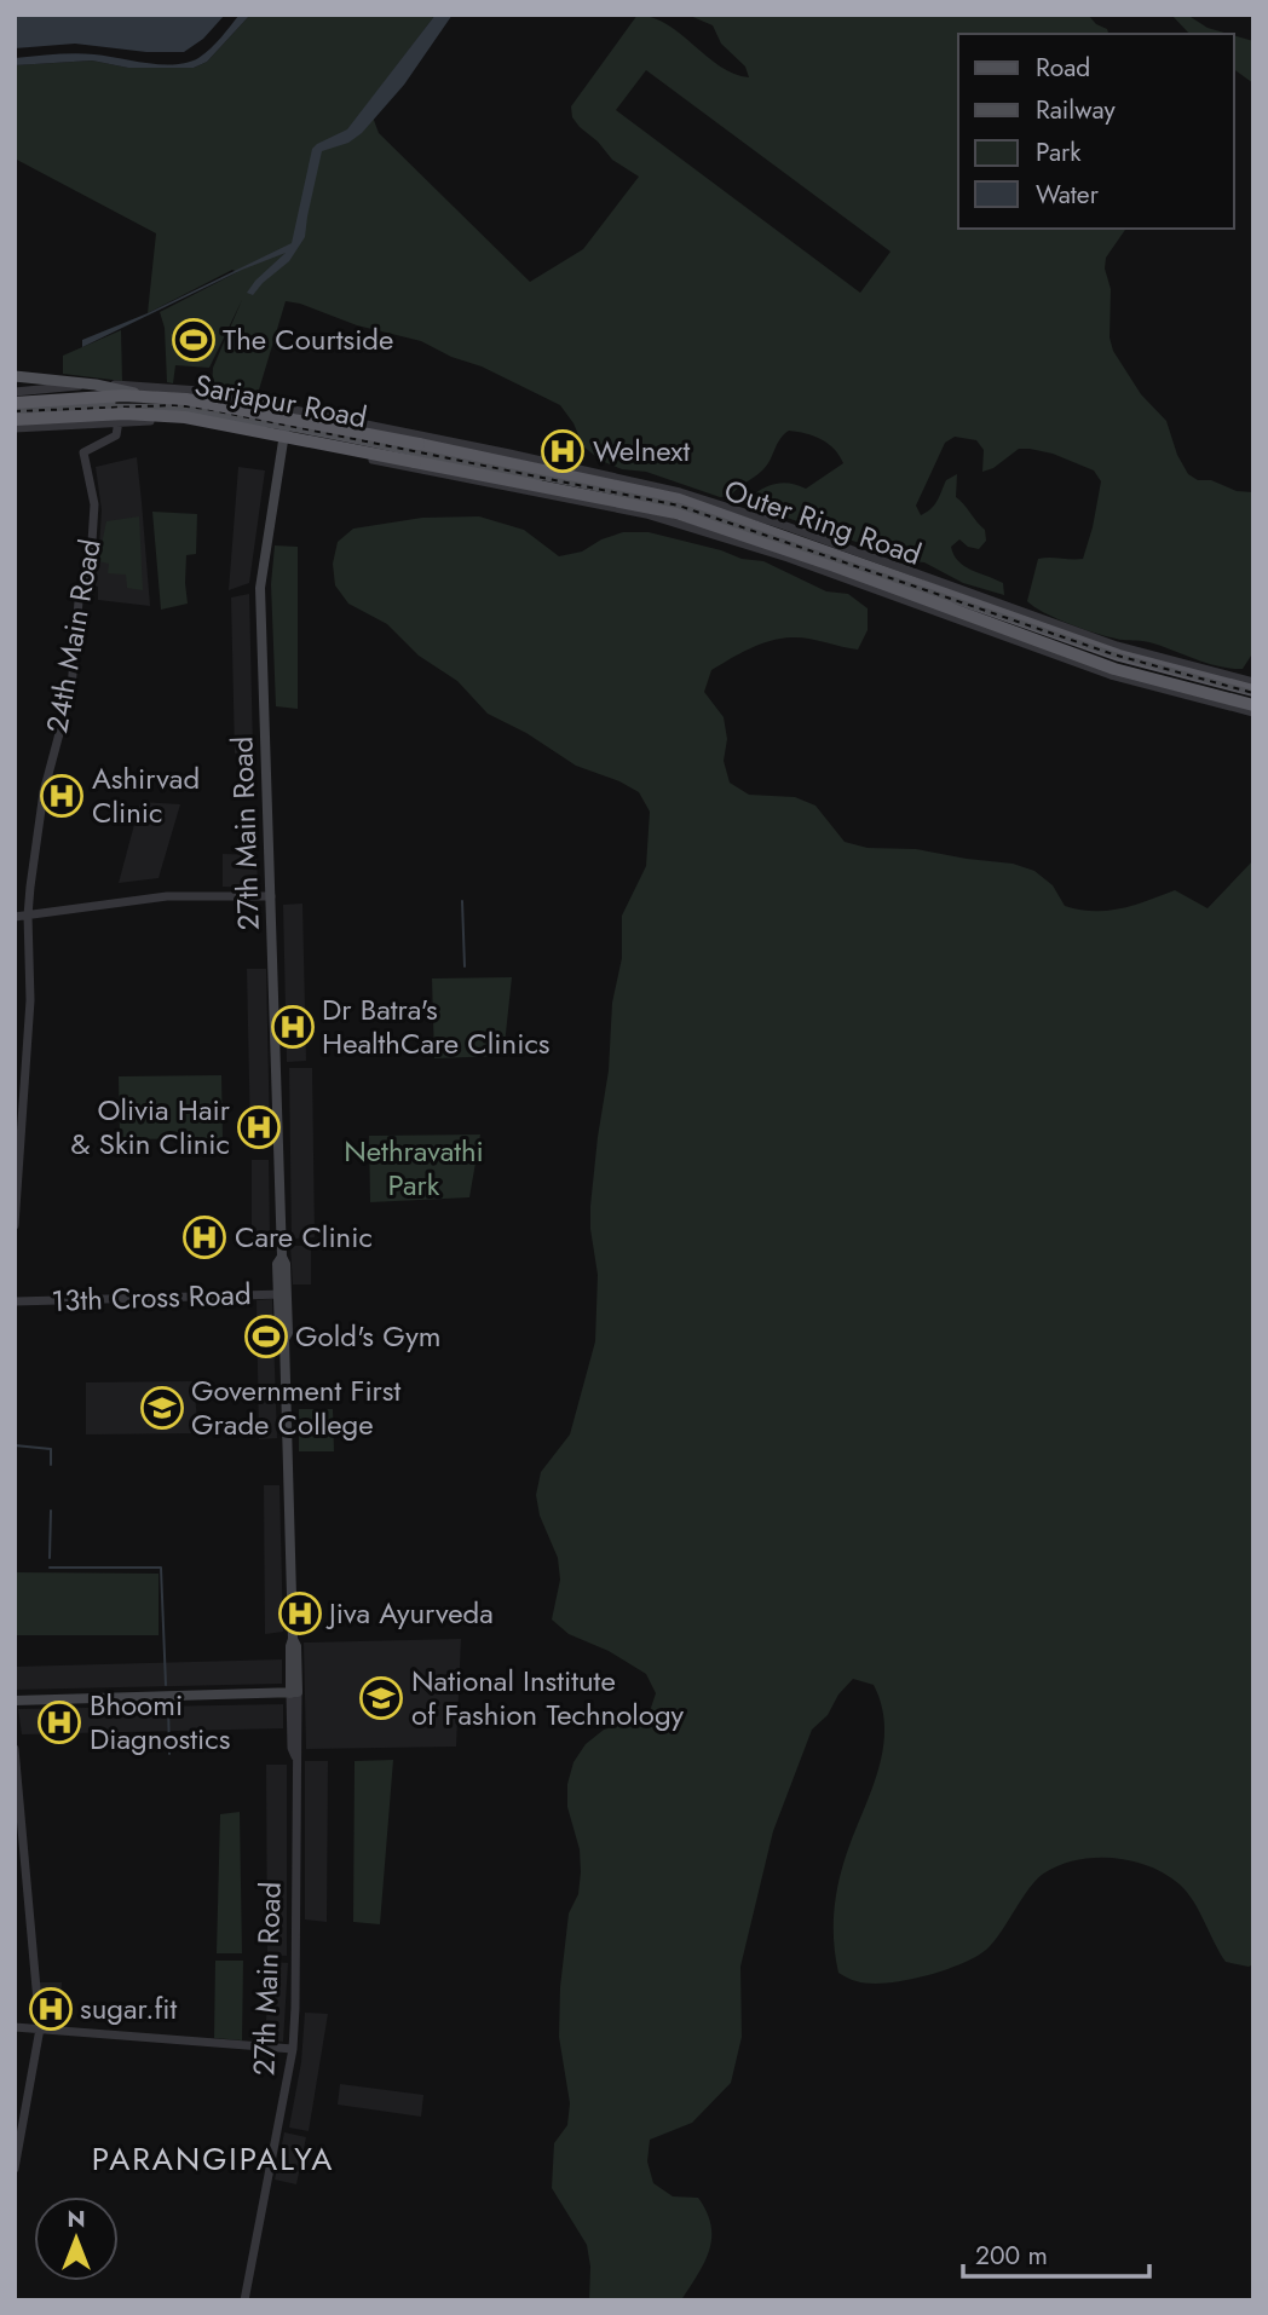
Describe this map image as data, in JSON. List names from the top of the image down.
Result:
{
  "streets": {
    "highway": ["Outer Ring Road"],
    "main road": ["Sarjapur Road", "27th Main Road"],
    "street": ["24th Main Road", "13th Cross Road"]
  },
  "crossings": [
    ["Sarjapur Road", "Outer Ring Road"],
    ["Sarjapur Road", "27th Main Road"],
    ["27th Main Road", "13th Cross Road"]
  ],
  "districts": ["PARANGIPALYA"],
  "parks": ["Nethravathi Park"],
  "places": {
    "sports": ["The Courtside", "Gold's Gym"],
    "hospital": [
      "Welnext",
      "Ashirvad Clinic",
      "Dr Batra's HealthCare Clinics",
      "Olivia Hair & Skin Clinic",
      "Care Clinic",
      "Jiva Ayurveda",
      "Bhoomi Diagnostics",
      "sugar.fit"
    ],
    "school or university": ["Government First Grade College", "National Institute of Fashion Technology"]
  },
  "legend": [
    "Road",
    "Railway",
    "Park",
    "Water"
  ],
  "scale_bar": "200 m",
  "north": "top"
}
